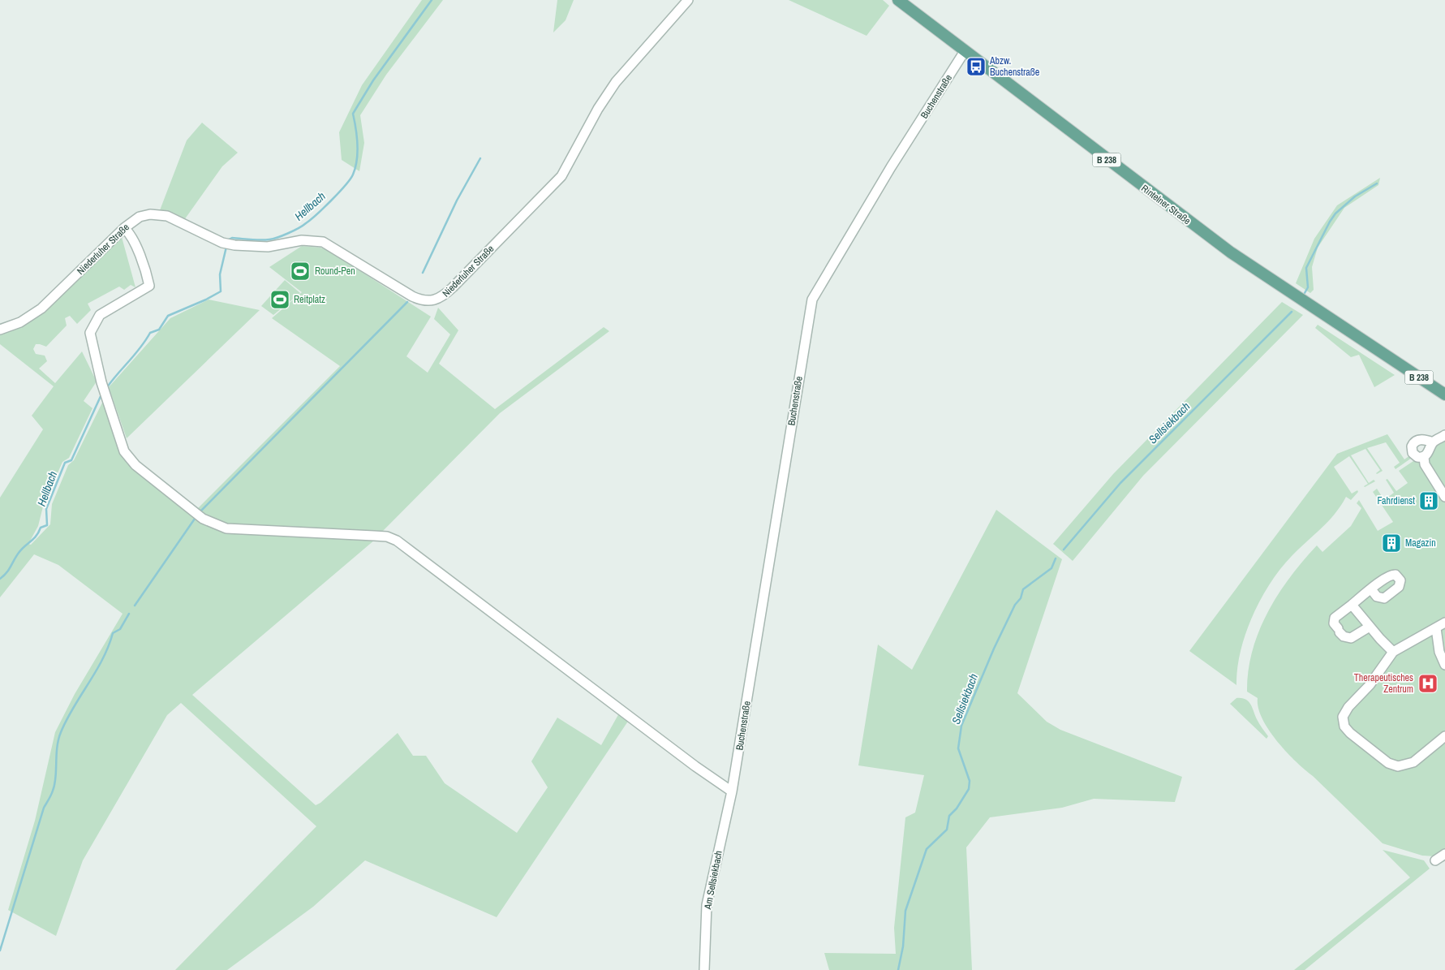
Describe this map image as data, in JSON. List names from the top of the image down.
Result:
{
  "streets": {
    "main road": ["B 238", "Rintelner Straße"],
    "street": ["Buchenstraße", "Niederluher Straße", "Am Sellsiekbach"]
  },
  "crossings": [
    ["Buchenstraße", "Rintelner Straße"],
    ["Buchenstraße", "Am Sellsiekbach"]
  ],
  "water": ["Hellbach", "Sellsiekbach"],
  "places": {
    "bus stop": ["Abzw. Buchenstraße"],
    "sports": ["Round-Pen", "Reitplatz"],
    "building": ["Fahrdienst", "Magazin"],
    "hospital": ["Therapeutisches Zentrum"]
  }
}
